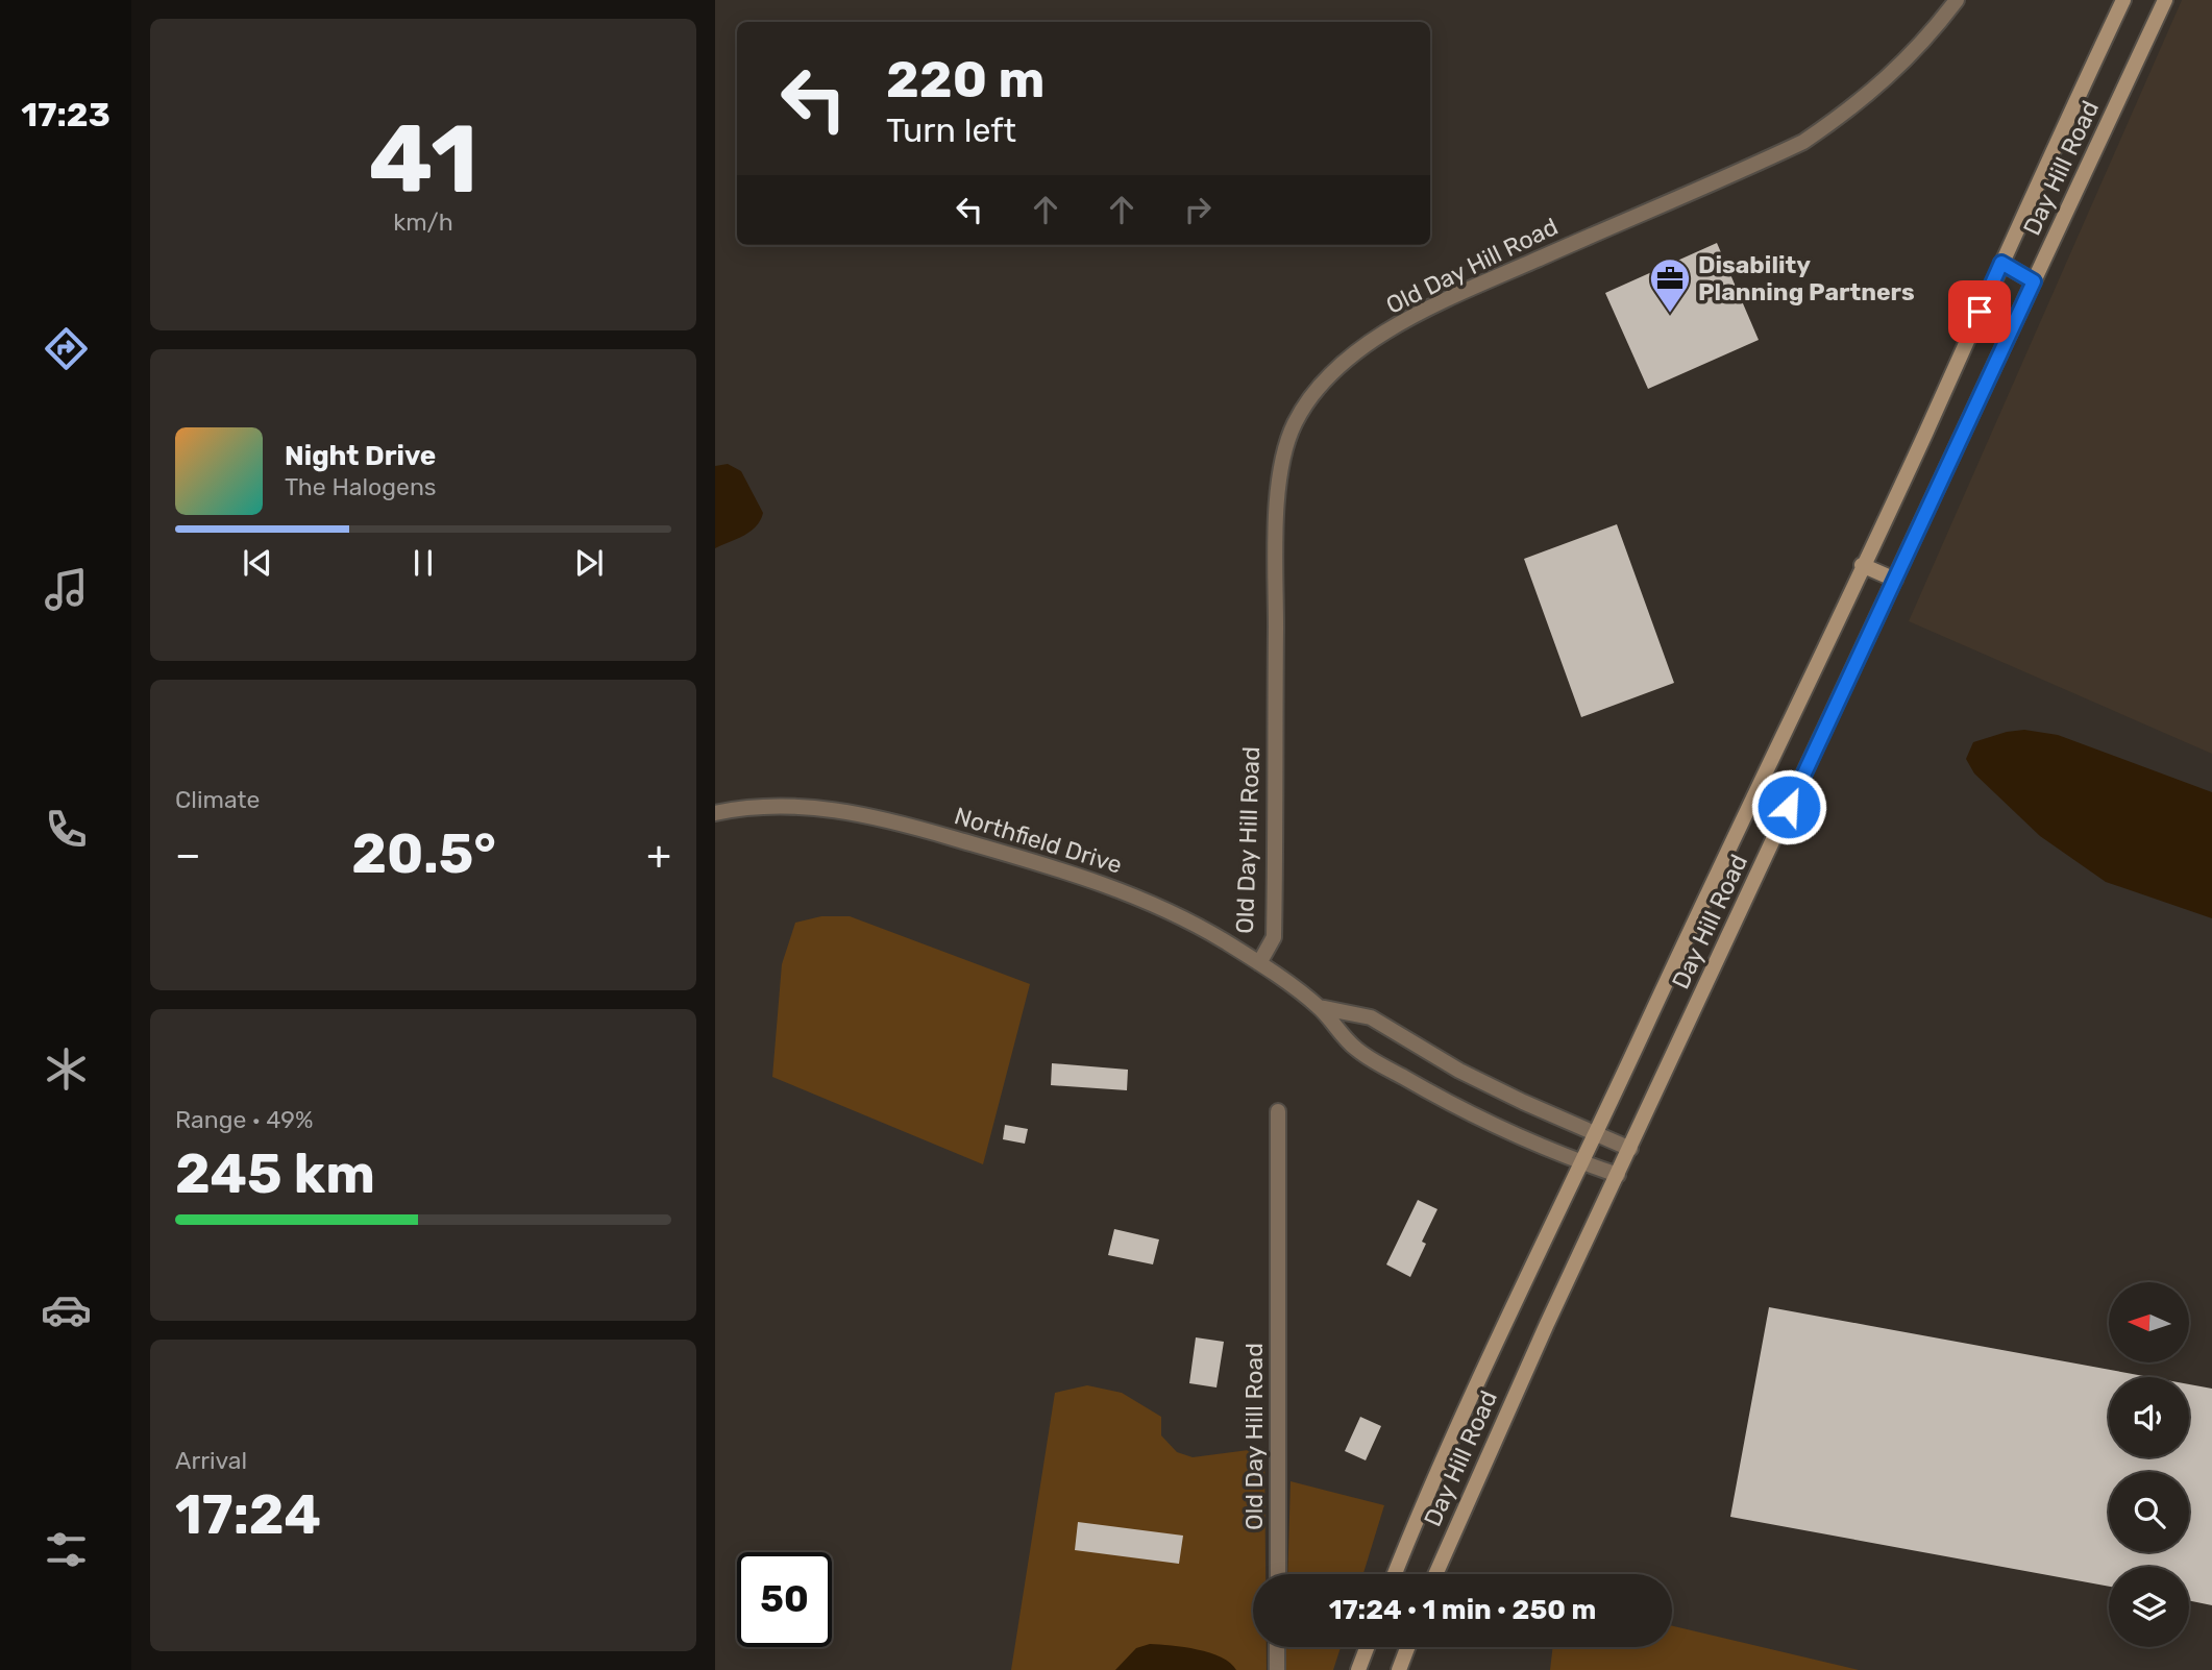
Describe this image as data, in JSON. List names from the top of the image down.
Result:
{
  "streets": {
    "main road": ["Day Hill Road"],
    "street": ["Old Day Hill Road", "Northfield Drive"]
  },
  "crossings": [
    ["Day Hill Road", "Northfield Drive"],
    ["Old Day Hill Road", "Northfield Drive"]
  ],
  "places": {
    "office": ["Disability Planning Partners"]
  },
  "north": "left",
  "page": {
    "tabs": "17:23",
    "tile": [
      ["41", "km/h"],
      "Climate",
      ["Range · 49%", "245 km"],
      ["Arrival", "17:24"]
    ],
    "turn": ["220 m", "Turn left"],
    "song": ["Night Drive", "The Halogens"],
    "heat": ["−", "20.5°", "+"],
    "limit": "50",
    "trip": "17:24 · 1 min · 250 m"
  }
}
